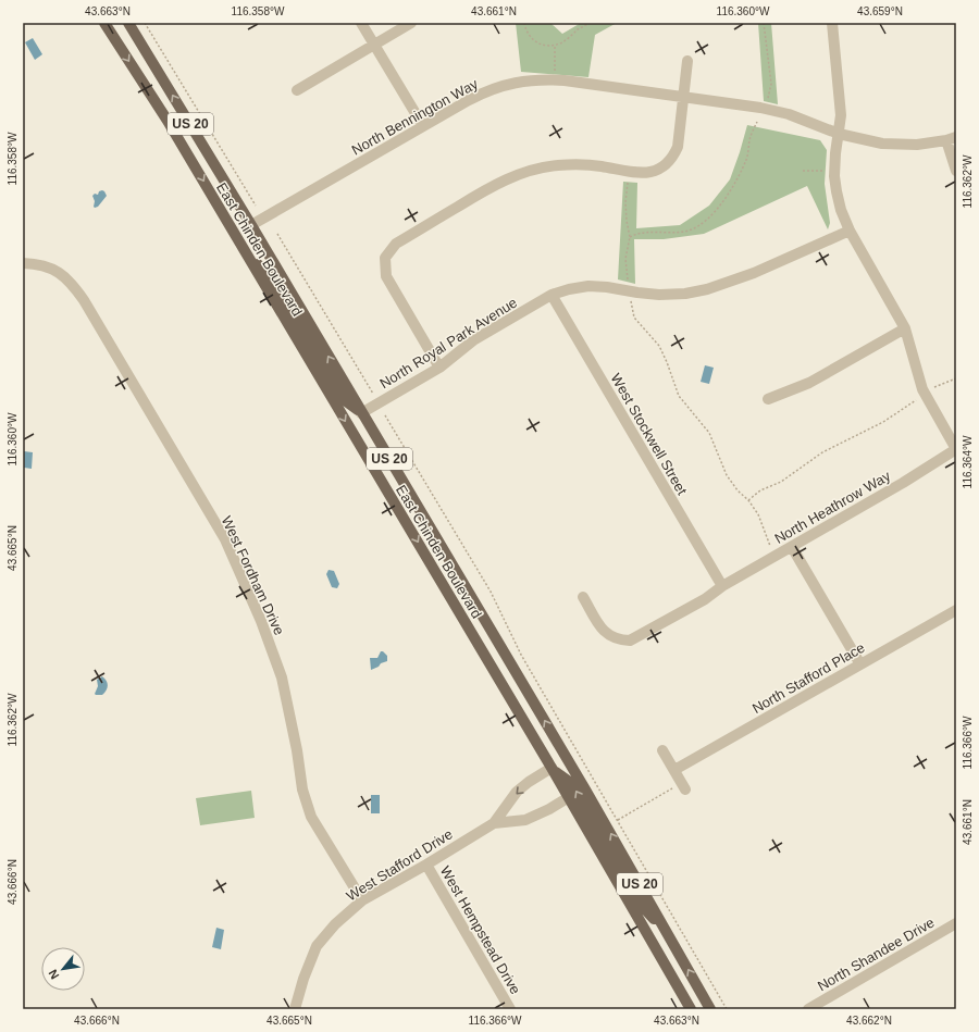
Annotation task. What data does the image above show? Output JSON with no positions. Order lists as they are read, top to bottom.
{
  "streets": {
    "main road": ["US 20", "East Chinden Boulevard"],
    "street": [
      "North Bennington Way",
      "North Royal Park Avenue",
      "West Stockwell Street",
      "North Heathrow Way",
      "West Fordham Drive",
      "North Stafford Place",
      "West Stafford Drive",
      "West Hempstead Drive",
      "North Shandee Drive"
    ]
  },
  "crossings": [
    ["North Bennington Way", "East Chinden Boulevard"],
    ["East Chinden Boulevard", "North Royal Park Avenue"],
    ["East Chinden Boulevard", "West Stafford Drive"],
    ["North Royal Park Avenue", "West Stockwell Street"],
    ["West Stockwell Street", "North Heathrow Way"],
    ["West Fordham Drive", "West Stafford Drive"],
    ["West Stafford Drive", "West Hempstead Drive"]
  ],
  "north": "bottom left",
  "coordinates": [
    "43.663°N",
    "116.358°W",
    "43.661°N",
    "116.360°W",
    "43.659°N",
    "116.362°W",
    "116.364°W",
    "43.665°N",
    "116.366°W",
    "43.666°N",
    "43.662°N"
  ]
}
